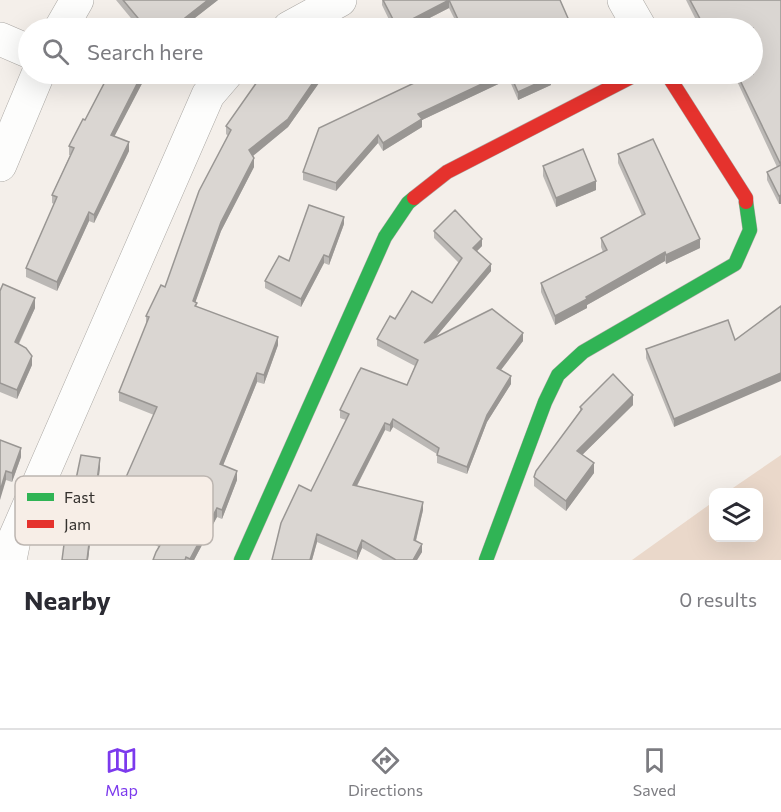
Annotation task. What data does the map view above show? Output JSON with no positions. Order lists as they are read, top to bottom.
{
  "legend": ["Fast", "Jam"],
  "page": {
    "search": "Search here",
    "heading": ["Nearby", "0 results"],
    "nav": ["Map", "Directions", "Saved"]
  }
}
